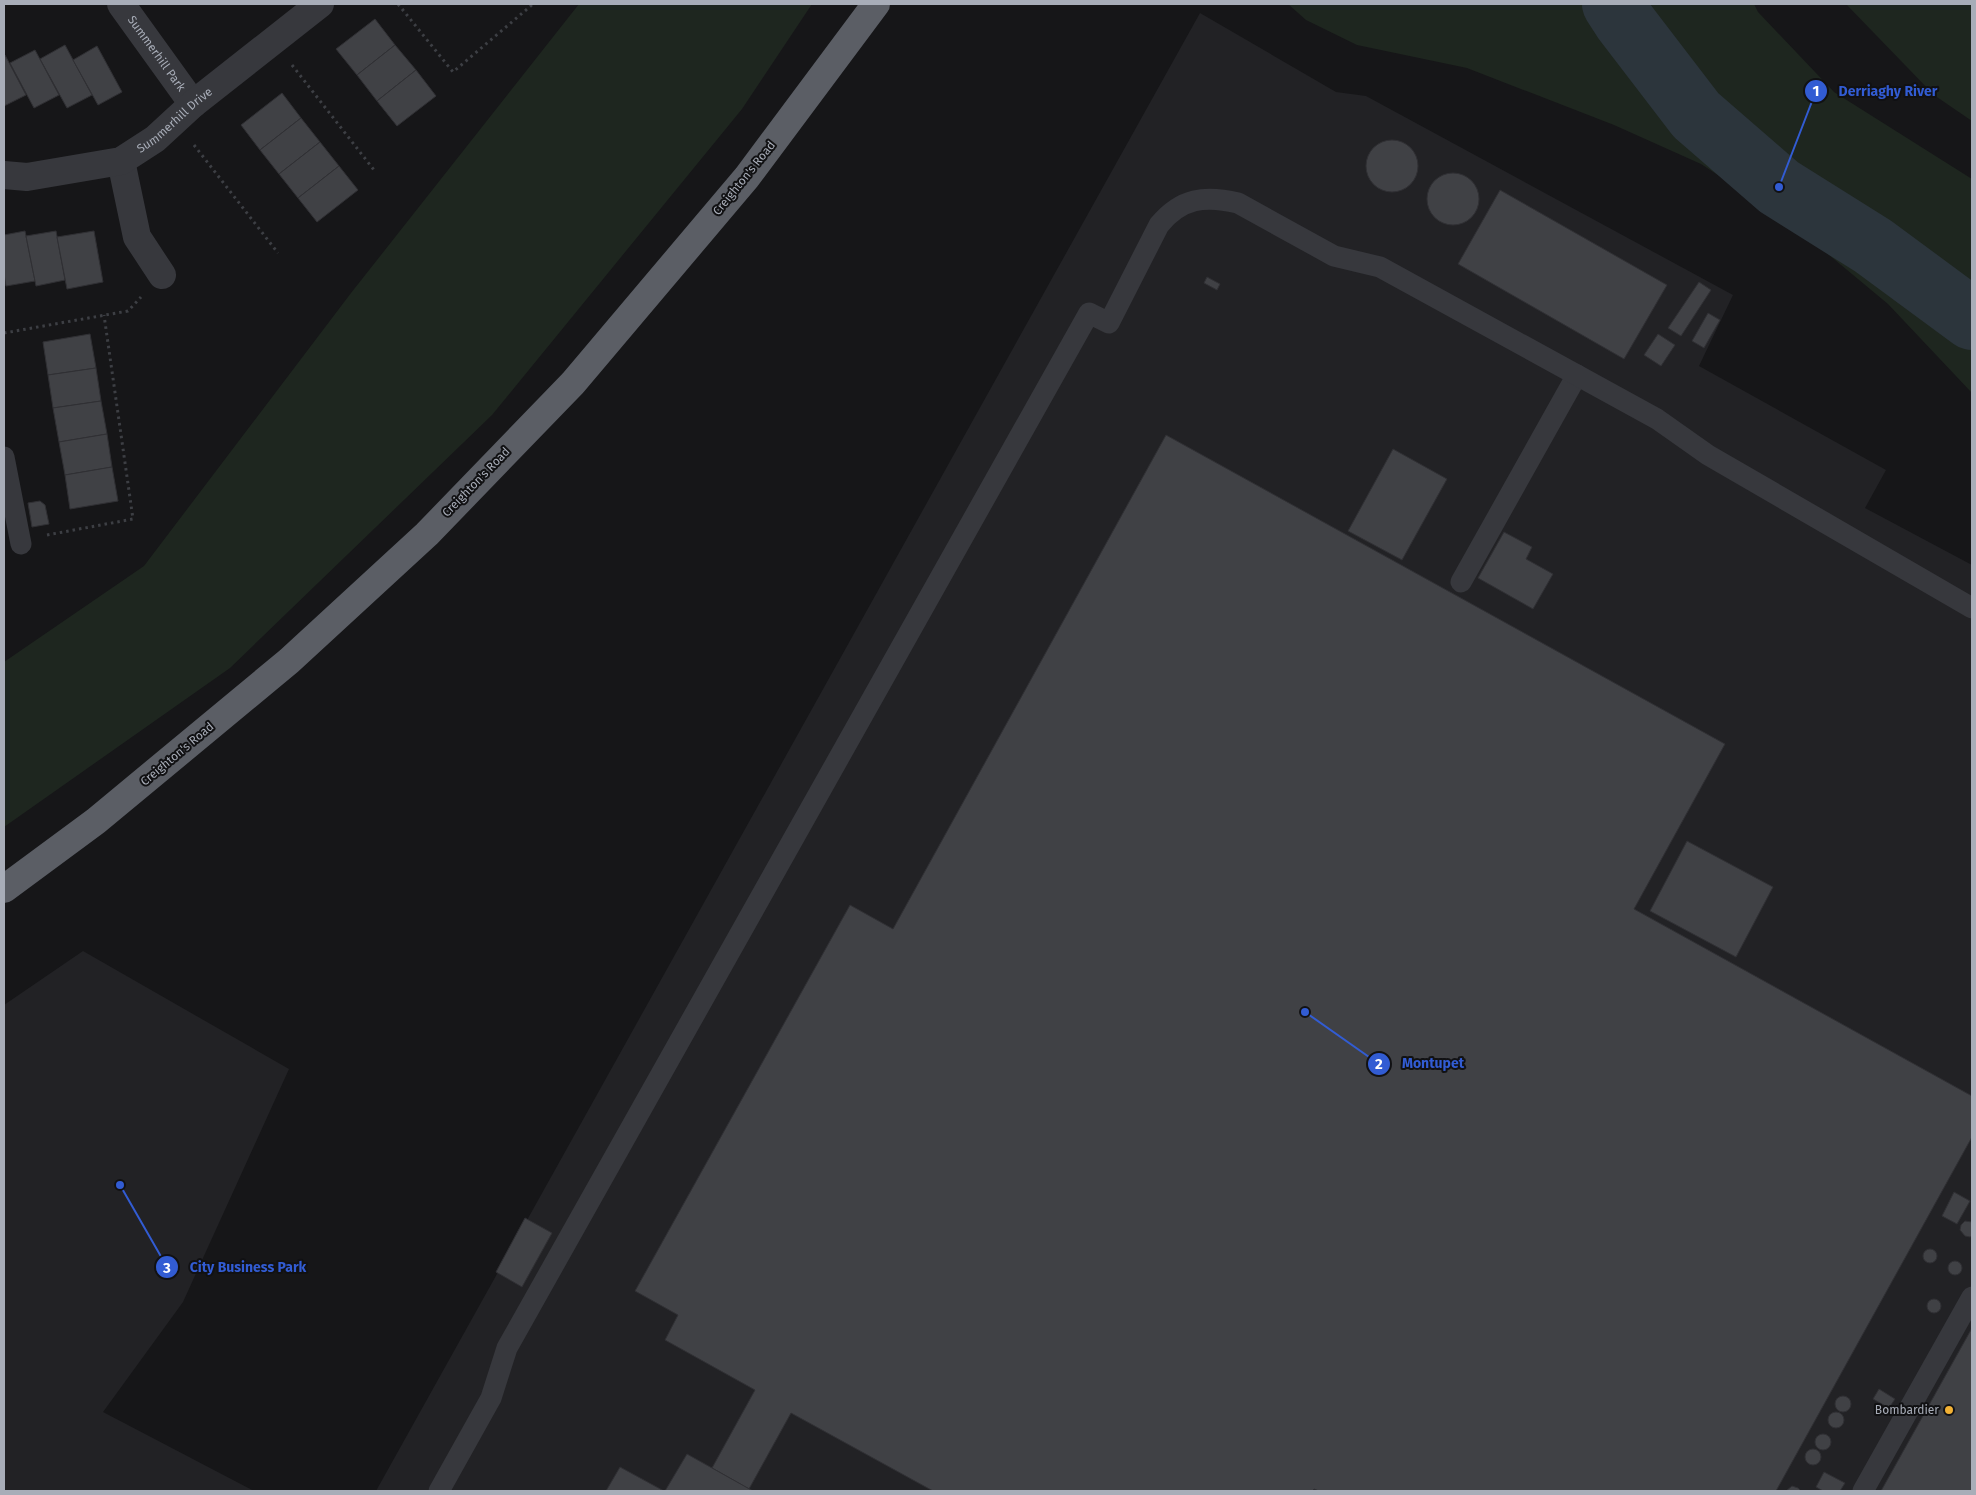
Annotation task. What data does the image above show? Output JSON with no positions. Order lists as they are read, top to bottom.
{
  "streets": {
    "highway": ["Creighton's Road"],
    "street": ["Summerhill Park", "Summerhill Drive"]
  },
  "crossings": [
    ["Summerhill Park", "Summerhill Drive"]
  ],
  "places": [
    "Derriaghy River",
    "Montupet",
    "City Business Park",
    "Bombardier"
  ]
}
